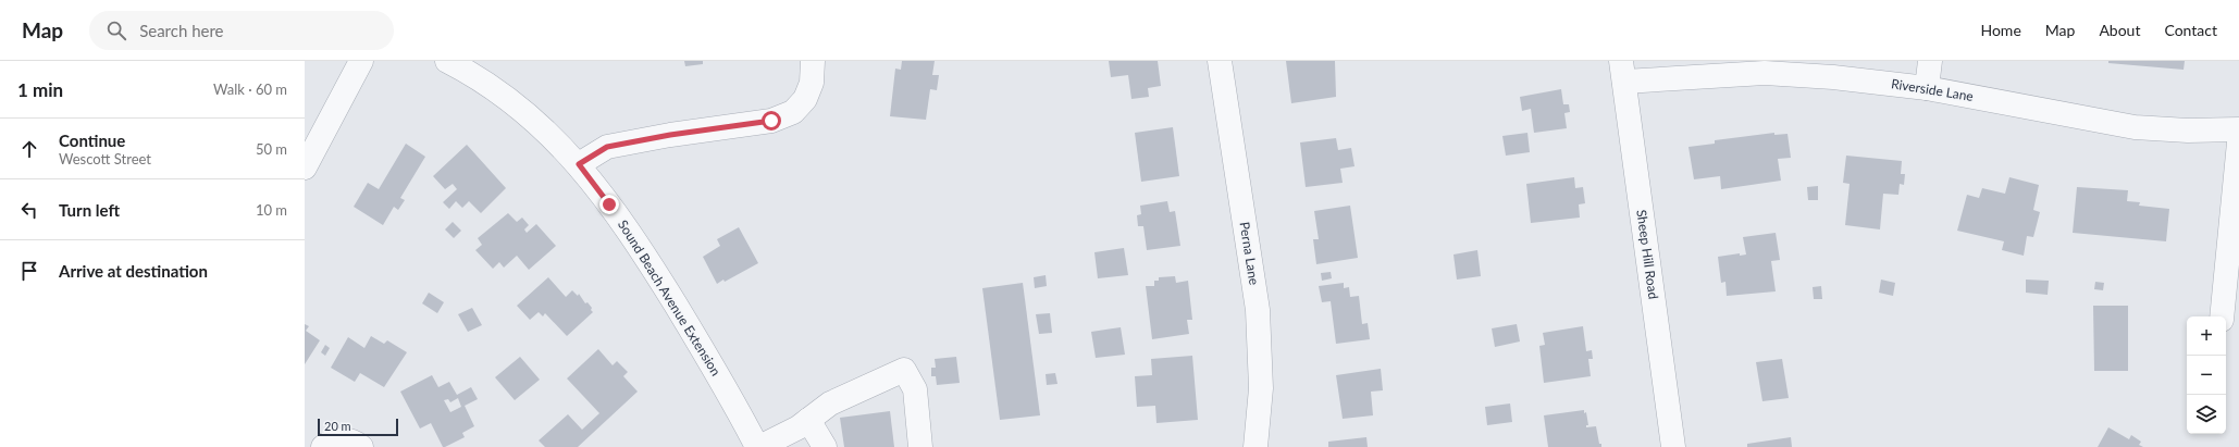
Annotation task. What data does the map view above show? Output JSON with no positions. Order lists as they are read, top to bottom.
{
  "streets": {
    "street": [
      "Riverside Lane",
      "Perna Lane",
      "Sheep Hill Road",
      "Sound Beach Avenue Extension"
    ]
  },
  "crossings": [
    ["Riverside Lane", "Sheep Hill Road"]
  ],
  "scale_bar": "20 m",
  "page": {
    "header": "Map",
    "search": "Search here",
    "nav": [
      "Home",
      "Map",
      "About",
      "Contact"
    ],
    "heading": ["1 min", "Walk · 60 m"],
    "list": [
      ["Continue", "Wescott Street", "50 m"],
      ["Turn left", "10 m"],
      "Arrive at destination"
    ],
    "map_buttons": ["+", "−"],
    "scale": "20 m"
  }
}
